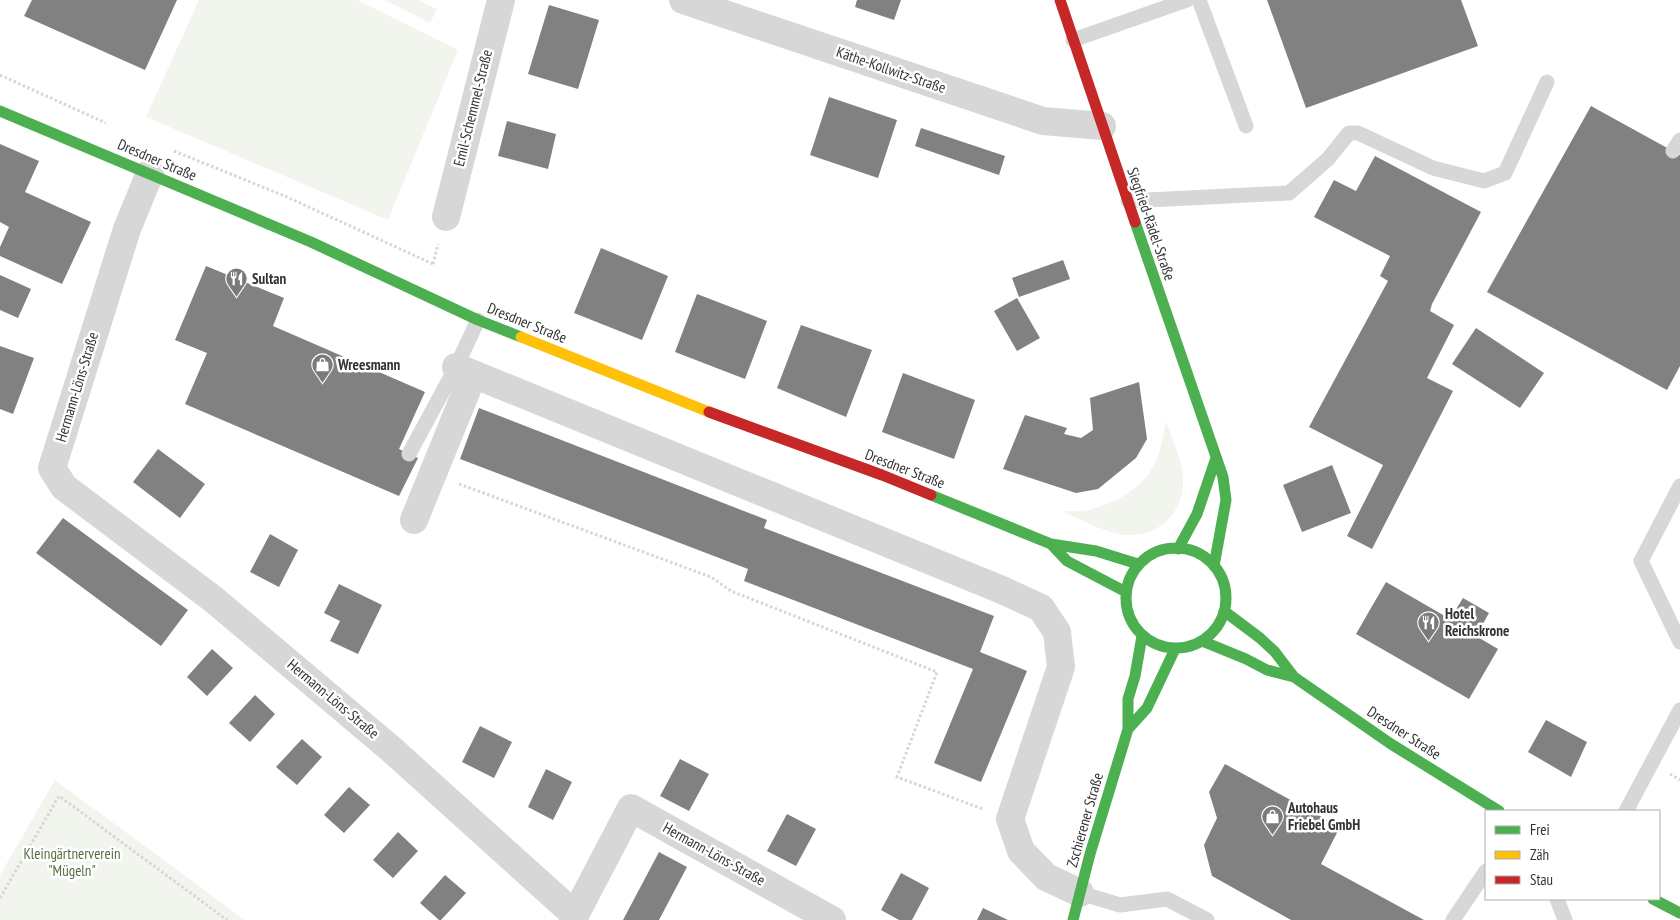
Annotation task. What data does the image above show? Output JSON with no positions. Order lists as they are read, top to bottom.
{
  "streets": {
    "street": [
      "Käthe-Kollwitz-Straße",
      "Emil-Schemmel-Straße",
      "Dresdner Straße",
      "Siegfried-Rädel-Straße",
      "Hermann-Löns-Straße",
      "Zschierener Straße"
    ]
  },
  "crossings": [
    ["Käthe-Kollwitz-Straße", "Siegfried-Rädel-Straße"],
    ["Dresdner Straße", "Siegfried-Rädel-Straße"],
    ["Dresdner Straße", "Hermann-Löns-Straße"],
    ["Dresdner Straße", "Zschierener Straße"],
    ["Siegfried-Rädel-Straße", "Zschierener Straße"]
  ],
  "parks": ["Kleingärtnerverein \"Mügeln\""],
  "places": {
    "restaurant": ["Sultan", "Hotel Reichskrone"],
    "shop": ["Wreesmann", "Autohaus Friebel GmbH"]
  },
  "legend": ["Frei", "Zäh", "Stau"]
}
